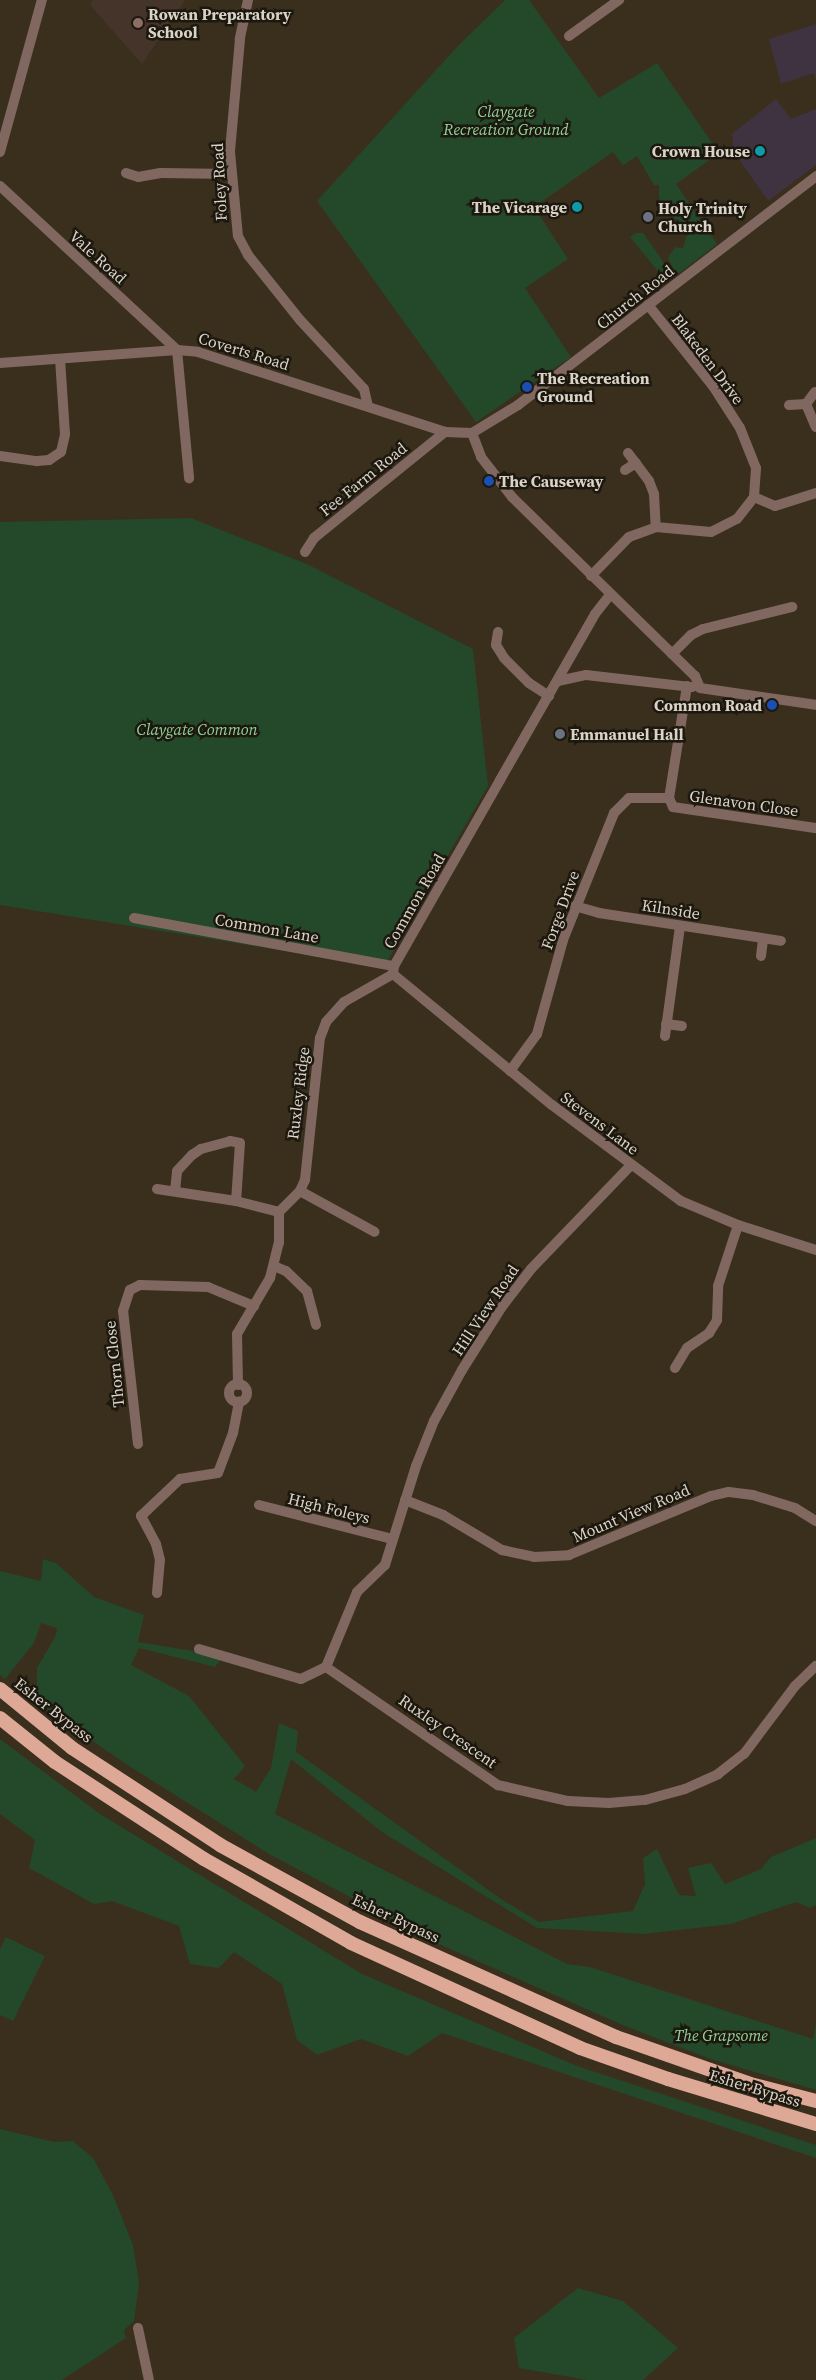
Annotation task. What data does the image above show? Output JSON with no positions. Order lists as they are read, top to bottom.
{
  "streets": {
    "highway": ["Esher Bypass"],
    "street": [
      "Foley Road",
      "Vale Road",
      "Church Road",
      "Coverts Road",
      "Blakeden Drive",
      "Fee Farm Road",
      "Glenavon Close",
      "Common Road",
      "Kilnside",
      "Forge Drive",
      "Common Lane",
      "Ruxley Ridge",
      "Stevens Lane",
      "Hill View Road",
      "Thorn Close",
      "High Foleys",
      "Mount View Road",
      "Ruxley Crescent"
    ]
  },
  "crossings": [
    ["Foley Road", "Coverts Road"],
    ["Vale Road", "Coverts Road"],
    ["Church Road", "Coverts Road"],
    ["Church Road", "Blakeden Drive"],
    ["Coverts Road", "Fee Farm Road"],
    ["Glenavon Close", "Forge Drive"],
    ["Common Road", "Common Lane"],
    ["Common Road", "Ruxley Ridge"],
    ["Common Road", "Stevens Lane"],
    ["Kilnside", "Forge Drive"],
    ["Forge Drive", "Stevens Lane"],
    ["Common Lane", "Ruxley Ridge"],
    ["Common Lane", "Stevens Lane"],
    ["Ruxley Ridge", "Stevens Lane"],
    ["Stevens Lane", "Hill View Road"],
    ["Hill View Road", "Mount View Road"]
  ],
  "parks": ["Claygate Recreation Ground", "Claygate Common", "The Grapsome"],
  "places": [
    "Rowan Preparatory School",
    "Crown House",
    "The Vicarage",
    "Holy Trinity Church",
    "The Recreation Ground",
    "The Causeway",
    "Common Road",
    "Emmanuel Hall"
  ]
}
